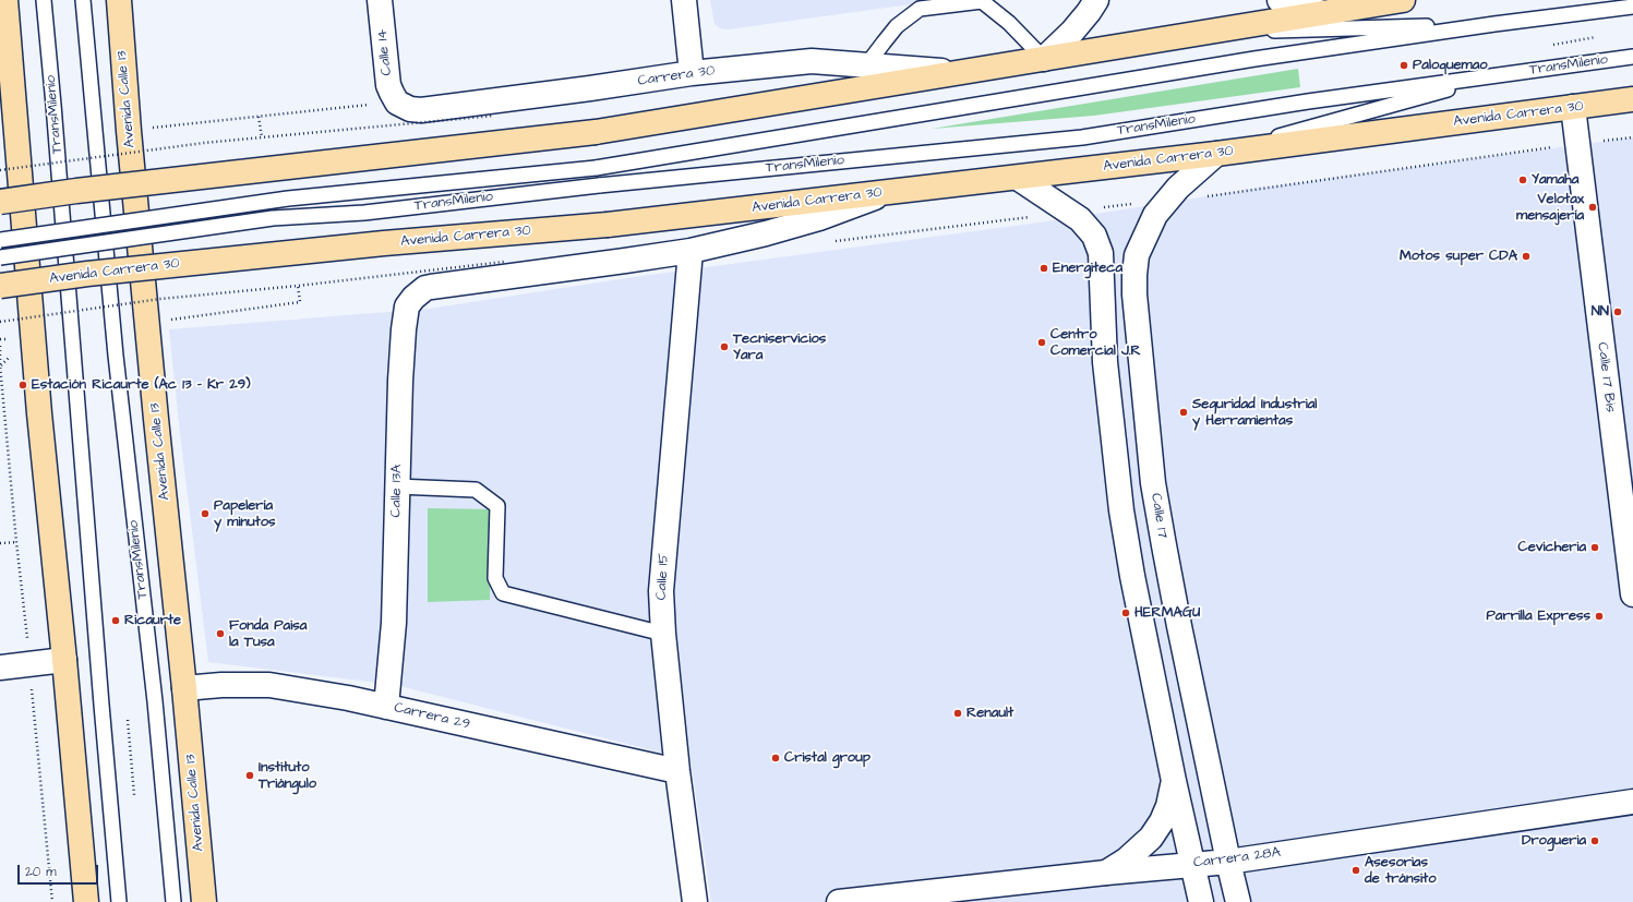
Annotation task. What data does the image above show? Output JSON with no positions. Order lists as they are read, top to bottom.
{
  "streets": {
    "main road": ["Avenida Calle 13", "Avenida Carrera 30"],
    "street": [
      "Calle 14",
      "Carrera 30",
      "Calle 17 Bis",
      "Calle 13A",
      "Calle 17",
      "Calle 15",
      "Carrera 29",
      "Carrera 28A"
    ],
    "lane": ["TransMilenio"]
  },
  "crossings": [
    ["Calle 14", "Carrera 30"],
    ["TransMilenio", "Avenida Carrera 30"],
    ["TransMilenio", "Calle 17"],
    ["Avenida Calle 13", "Carrera 29"],
    ["Avenida Carrera 30", "Calle 17 Bis"],
    ["Avenida Carrera 30", "Calle 17"],
    ["Calle 13A", "Calle 15"],
    ["Calle 13A", "Carrera 29"],
    ["Calle 17", "Carrera 28A"],
    ["Calle 15", "Carrera 29"]
  ],
  "places": [
    "Paloquemao",
    "Yamaha",
    "Velotax mensajería",
    "Motos super CDA",
    "Energiteca",
    "NN",
    "Centro Comercial J.R",
    "Tecniservicios Yara",
    "Estación Ricaurte (Ac 13 - Kr 29)",
    "Seguridad Industrial y Herramientas",
    "Papelería y minutos",
    "Cevicheria",
    "HERMAGU",
    "Parrilla Express",
    "Ricaurte",
    "Fonda Paisa la Tusa",
    "Renault",
    "Cristal group",
    "Instituto Triángulo",
    "Drogueria",
    "Asesorias de tránsito"
  ],
  "scale_bar": "20 m"
}
